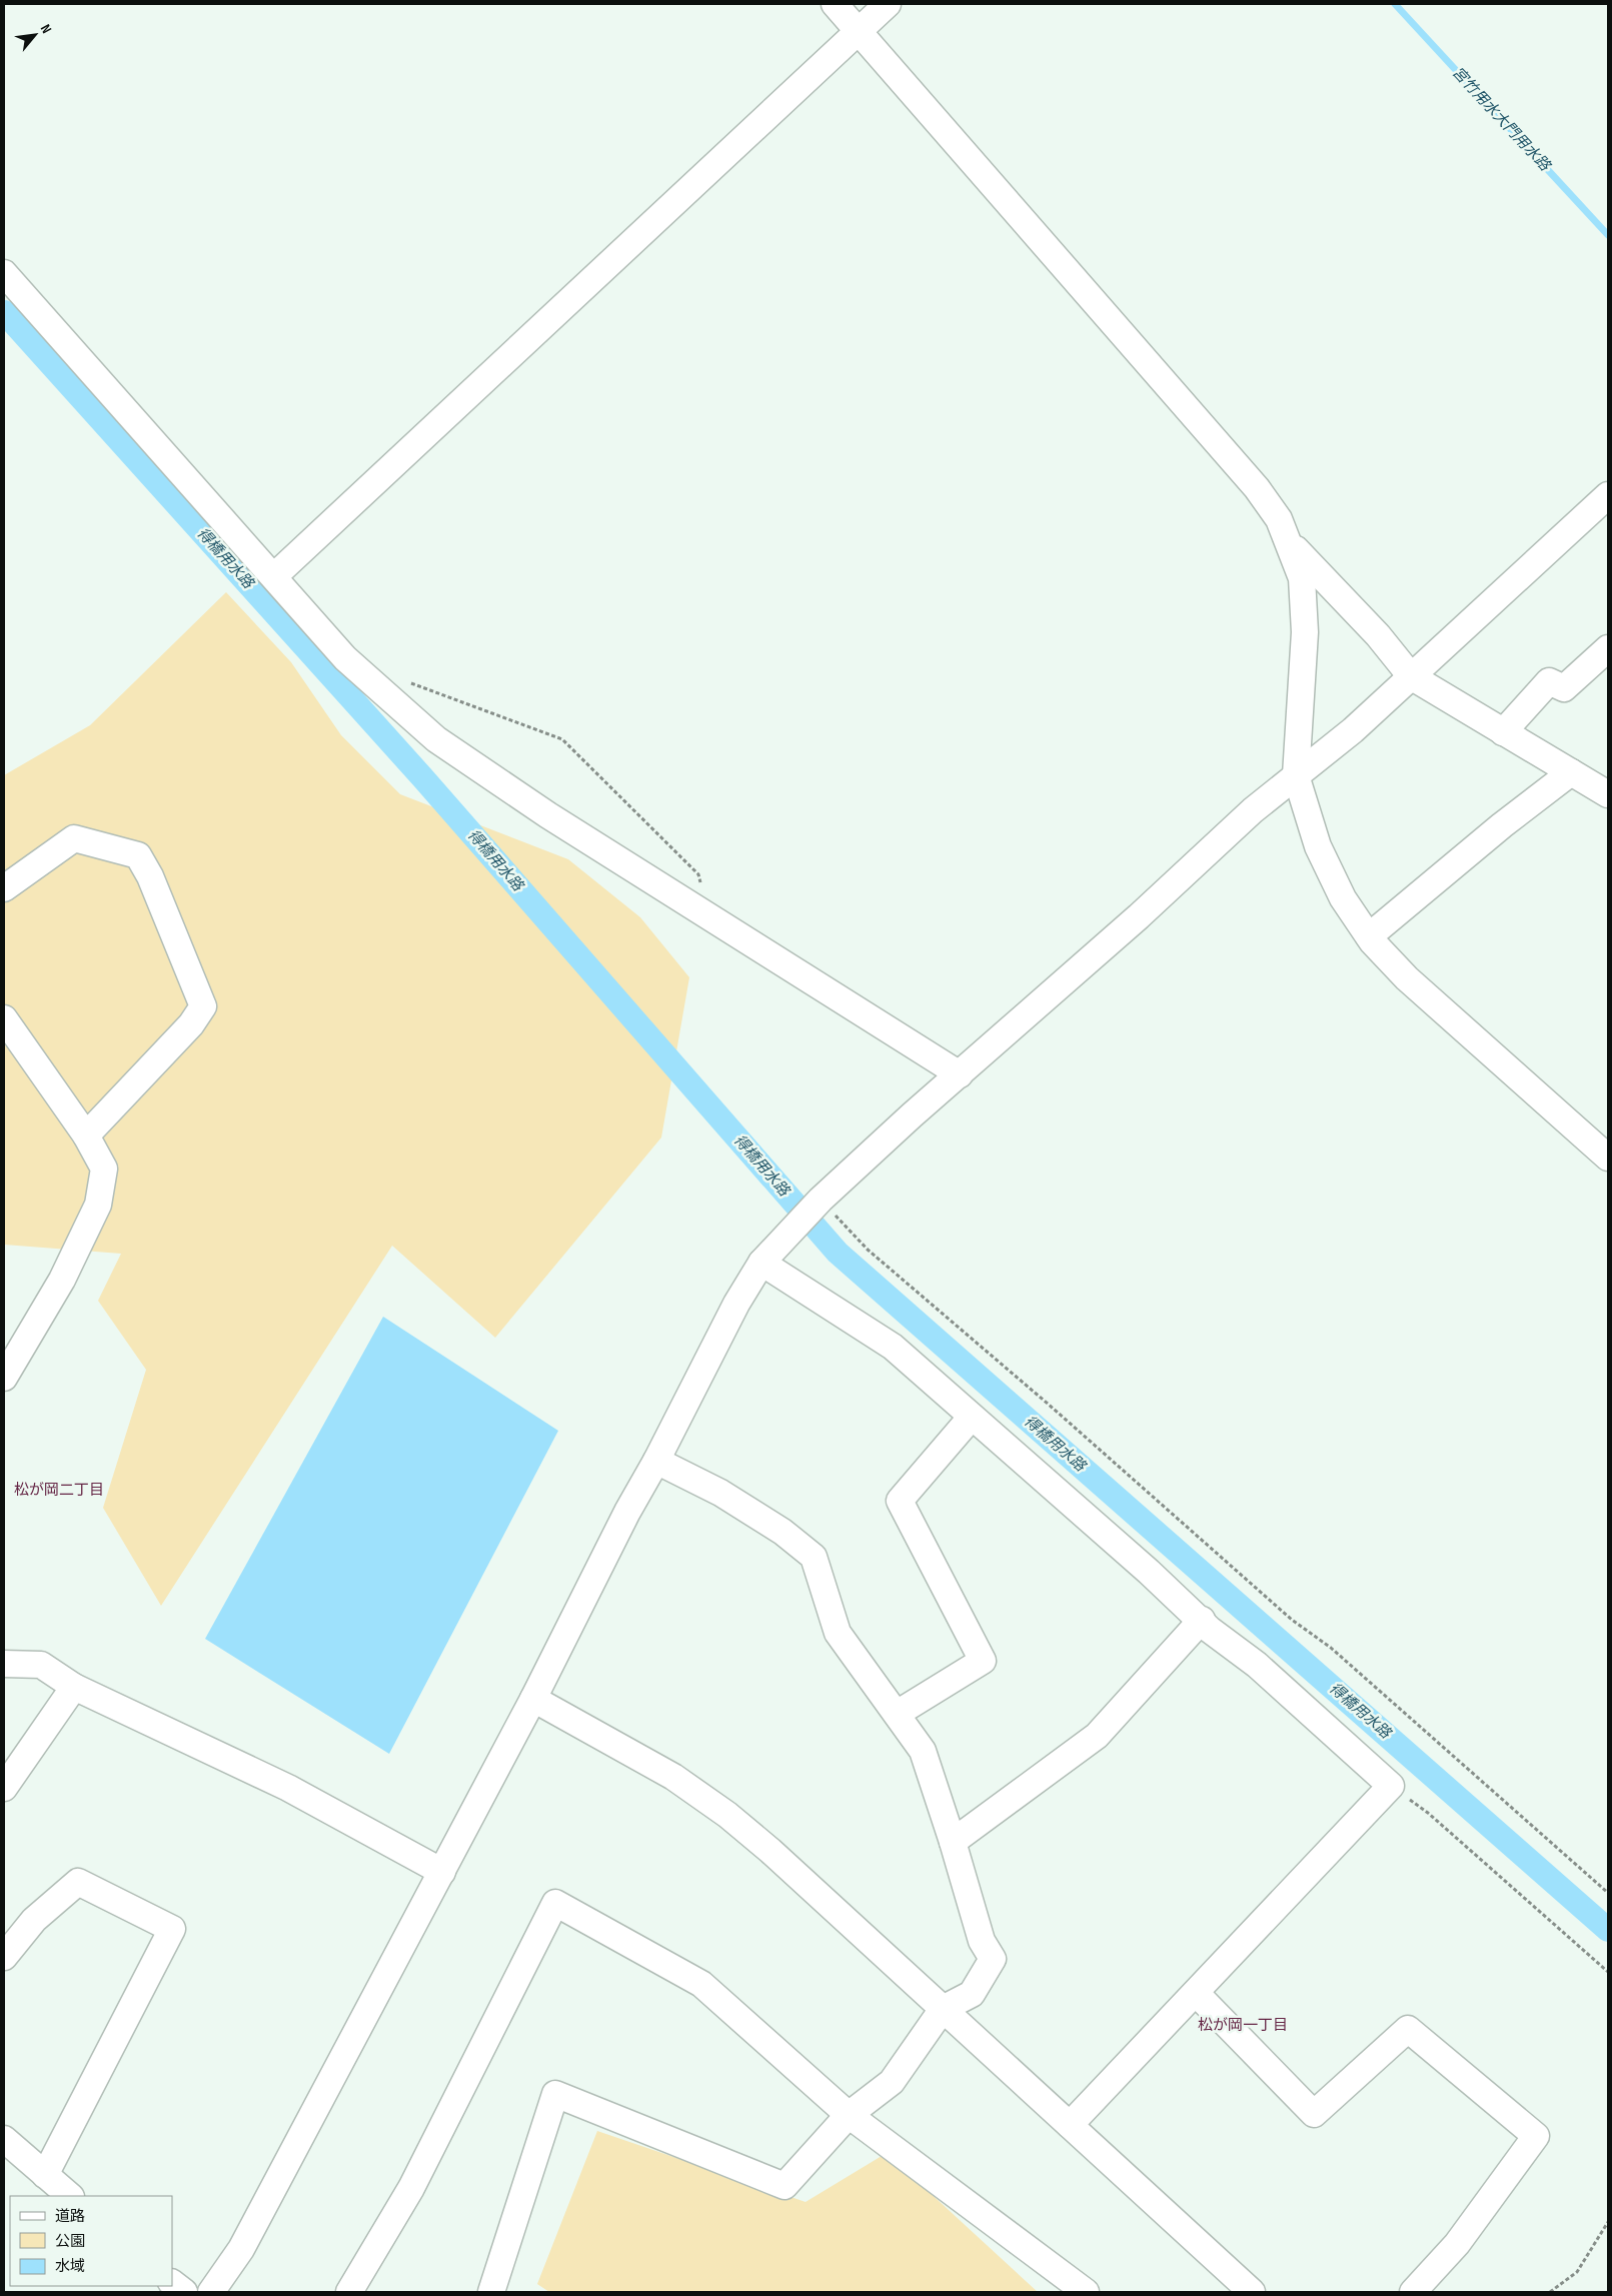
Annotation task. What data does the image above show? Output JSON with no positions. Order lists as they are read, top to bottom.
{
  "districts": ["松が岡二丁目", "松が岡一丁目"],
  "water": ["宮竹用水大門用水路", "得橋用水路"],
  "legend": ["道路", "公園", "水域"],
  "north": "top right"
}
